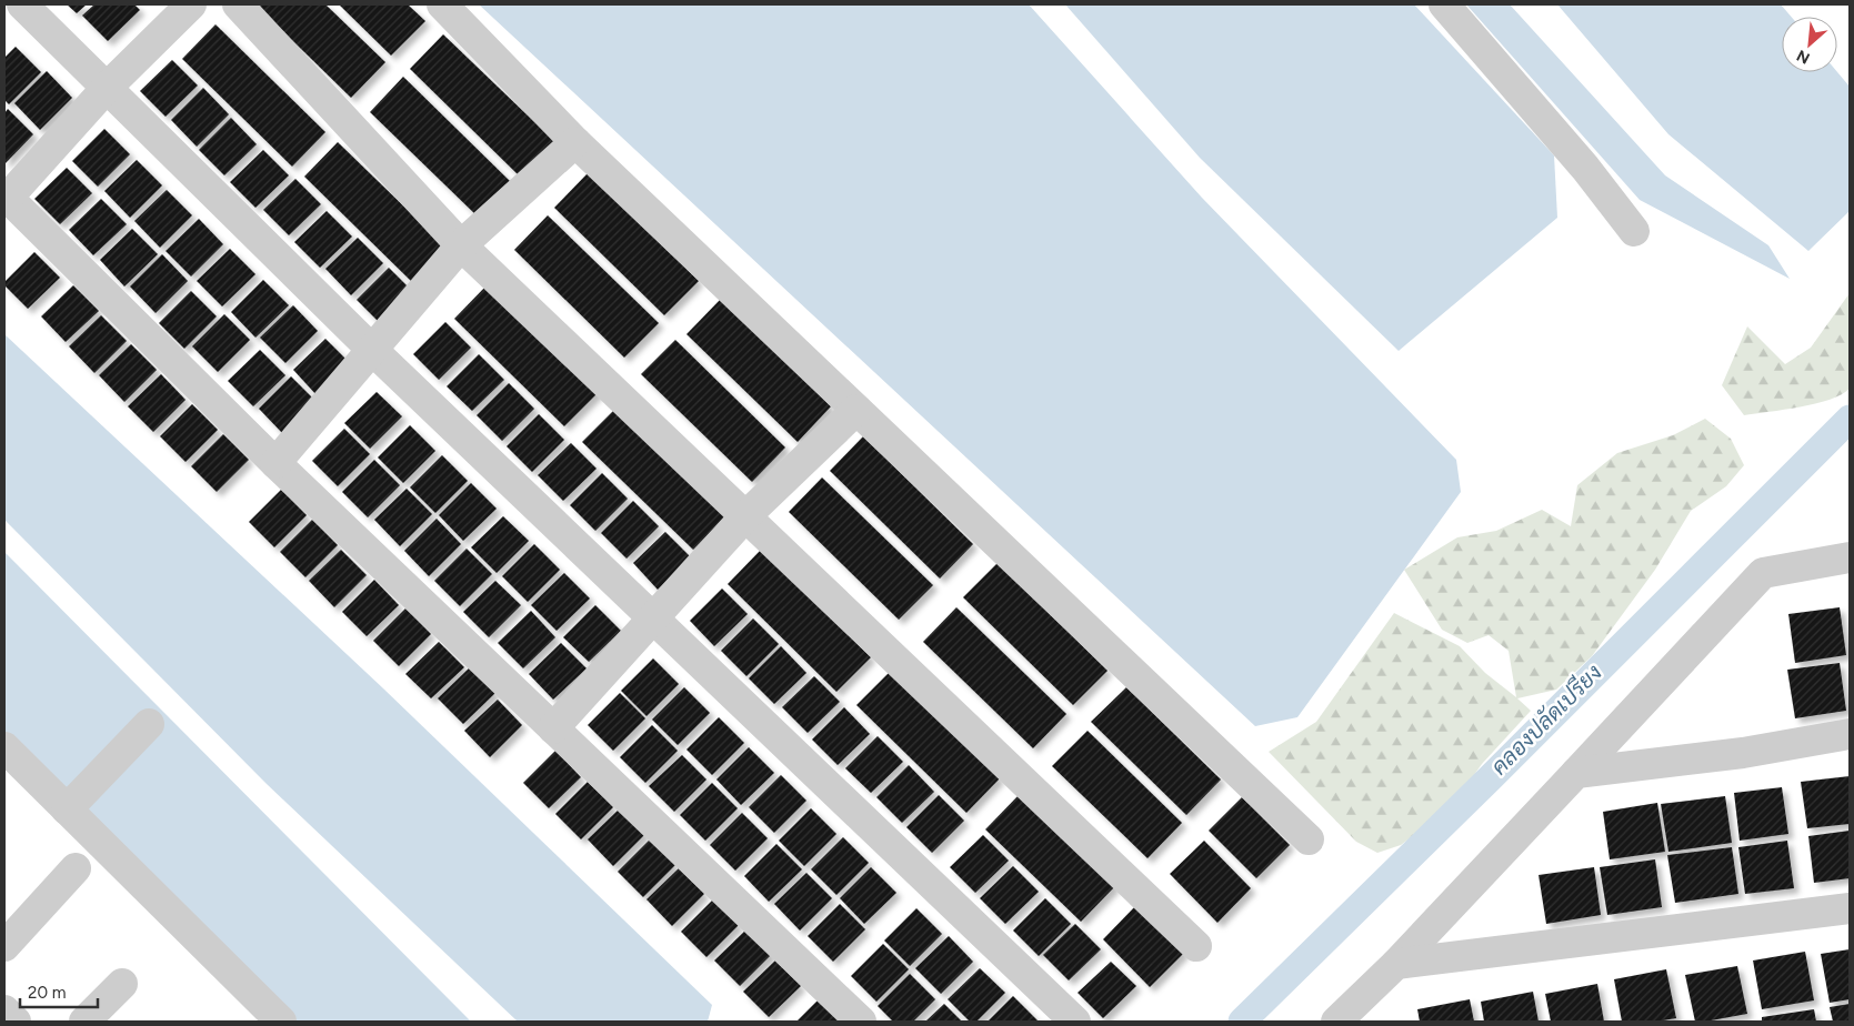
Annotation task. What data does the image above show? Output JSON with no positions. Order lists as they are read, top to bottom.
{
  "water": ["คลองปลัดเปรียง"],
  "scale_bar": "20 m",
  "north": "bottom left"
}
